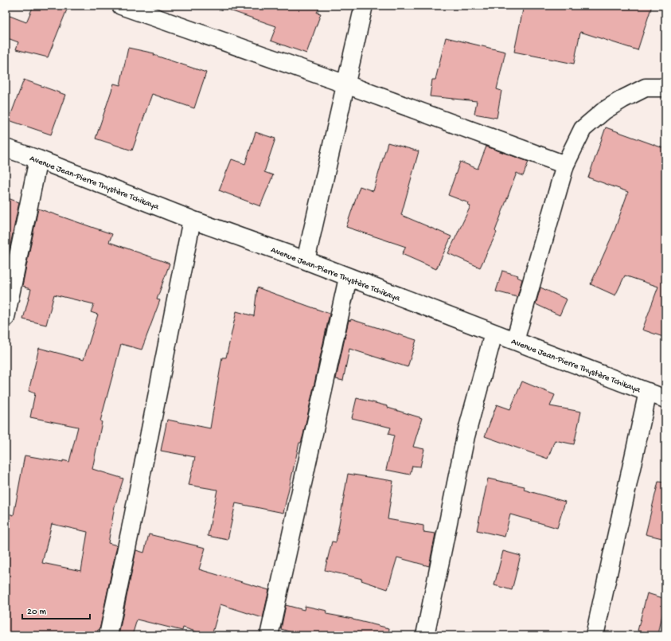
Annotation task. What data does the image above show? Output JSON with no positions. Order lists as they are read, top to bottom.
{
  "streets": {
    "street": ["Avenue Jean-Pierre Thystère Tchikaya"]
  },
  "scale_bar": "20 m"
}
